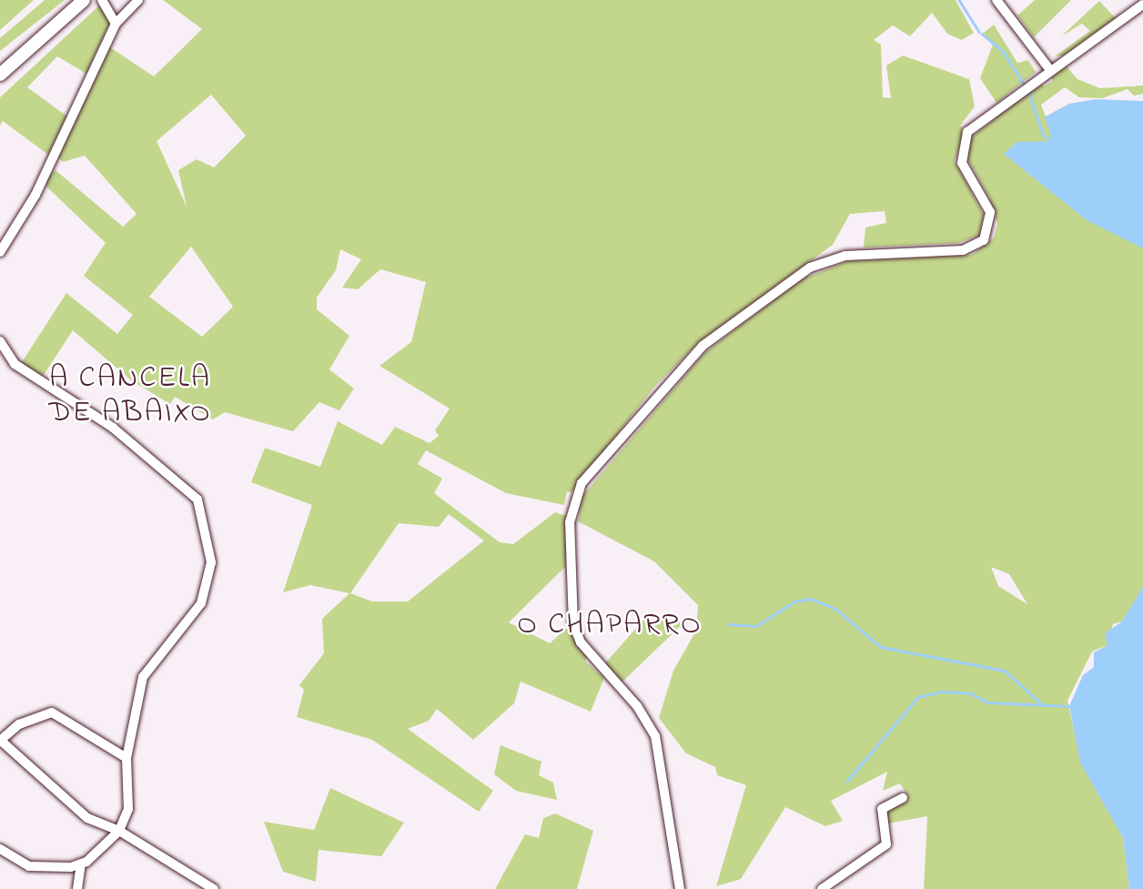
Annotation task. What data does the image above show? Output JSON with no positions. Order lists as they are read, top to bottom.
{
  "districts": ["A CANCELA DE ABAIXO", "O CHAPARRO"]
}
